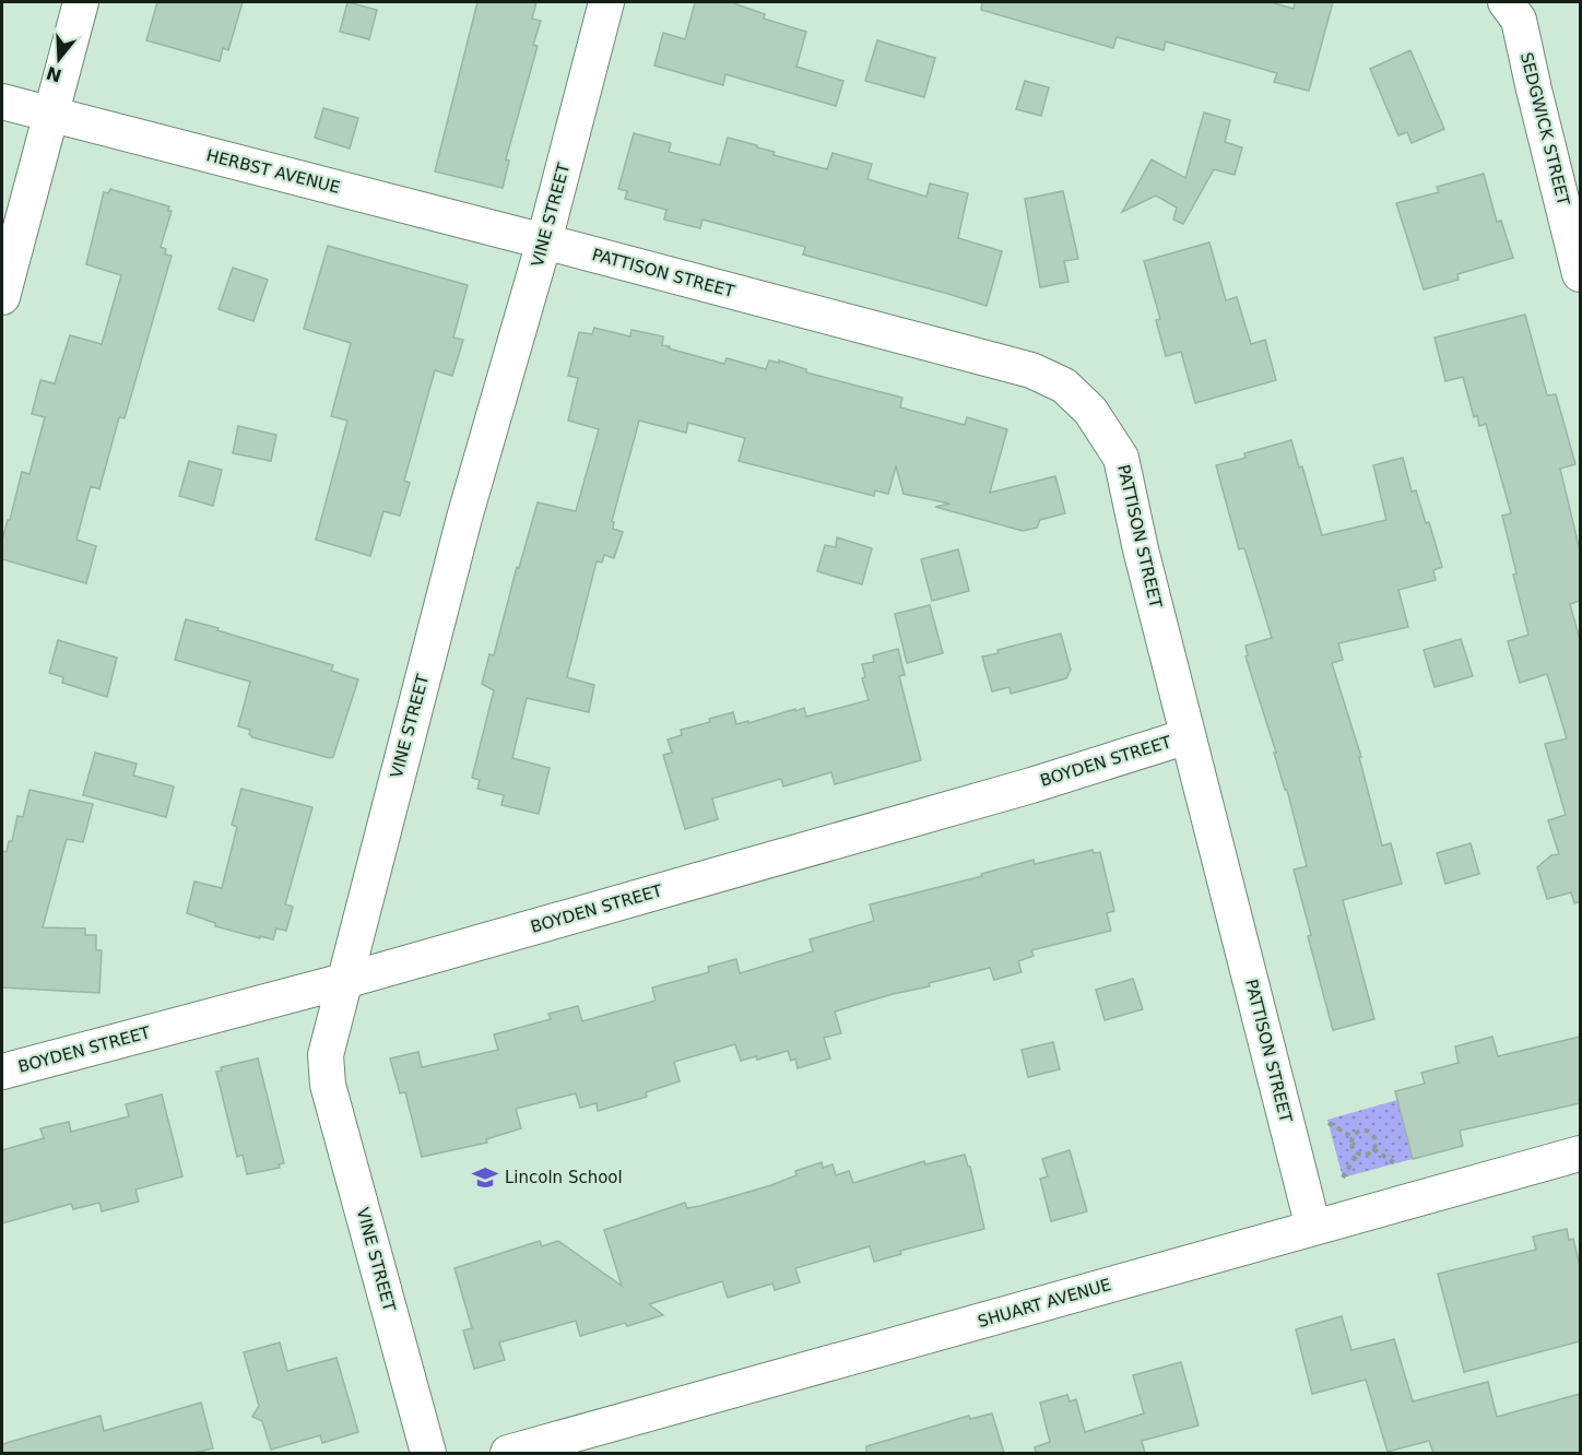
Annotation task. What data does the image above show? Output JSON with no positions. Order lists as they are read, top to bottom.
{
  "streets": {
    "street": [
      "SEDGWICK STREET",
      "HERBST AVENUE",
      "VINE STREET",
      "PATTISON STREET",
      "BOYDEN STREET",
      "SHUART AVENUE"
    ]
  },
  "crossings": [
    ["HERBST AVENUE", "VINE STREET"],
    ["HERBST AVENUE", "PATTISON STREET"],
    ["VINE STREET", "PATTISON STREET"],
    ["VINE STREET", "BOYDEN STREET"],
    ["PATTISON STREET", "BOYDEN STREET"],
    ["PATTISON STREET", "SHUART AVENUE"]
  ],
  "places": {
    "school or university": ["Lincoln School"]
  },
  "north": "bottom"
}
